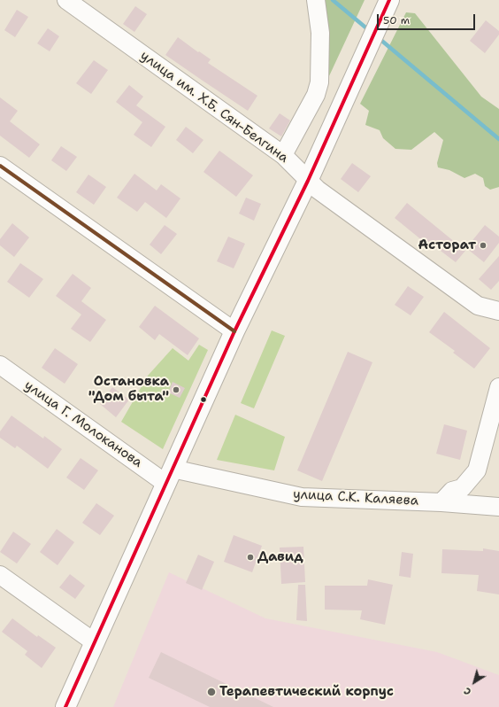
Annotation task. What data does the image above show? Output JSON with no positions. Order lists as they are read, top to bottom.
{
  "streets": {
    "street": ["улица им. Х.Б. Сян-Белгина", "улица Г. Молоканова", "улица С.К. Каляева"]
  },
  "crossings": [
    ["улица Г. Молоканова", "улица С.К. Каляева"]
  ],
  "places": [
    "Асторат",
    "Остановка \"Дом быта\"",
    "Давид",
    "Терапевтический корпус"
  ],
  "scale_bar": "50 m",
  "north": "bottom left"
}
